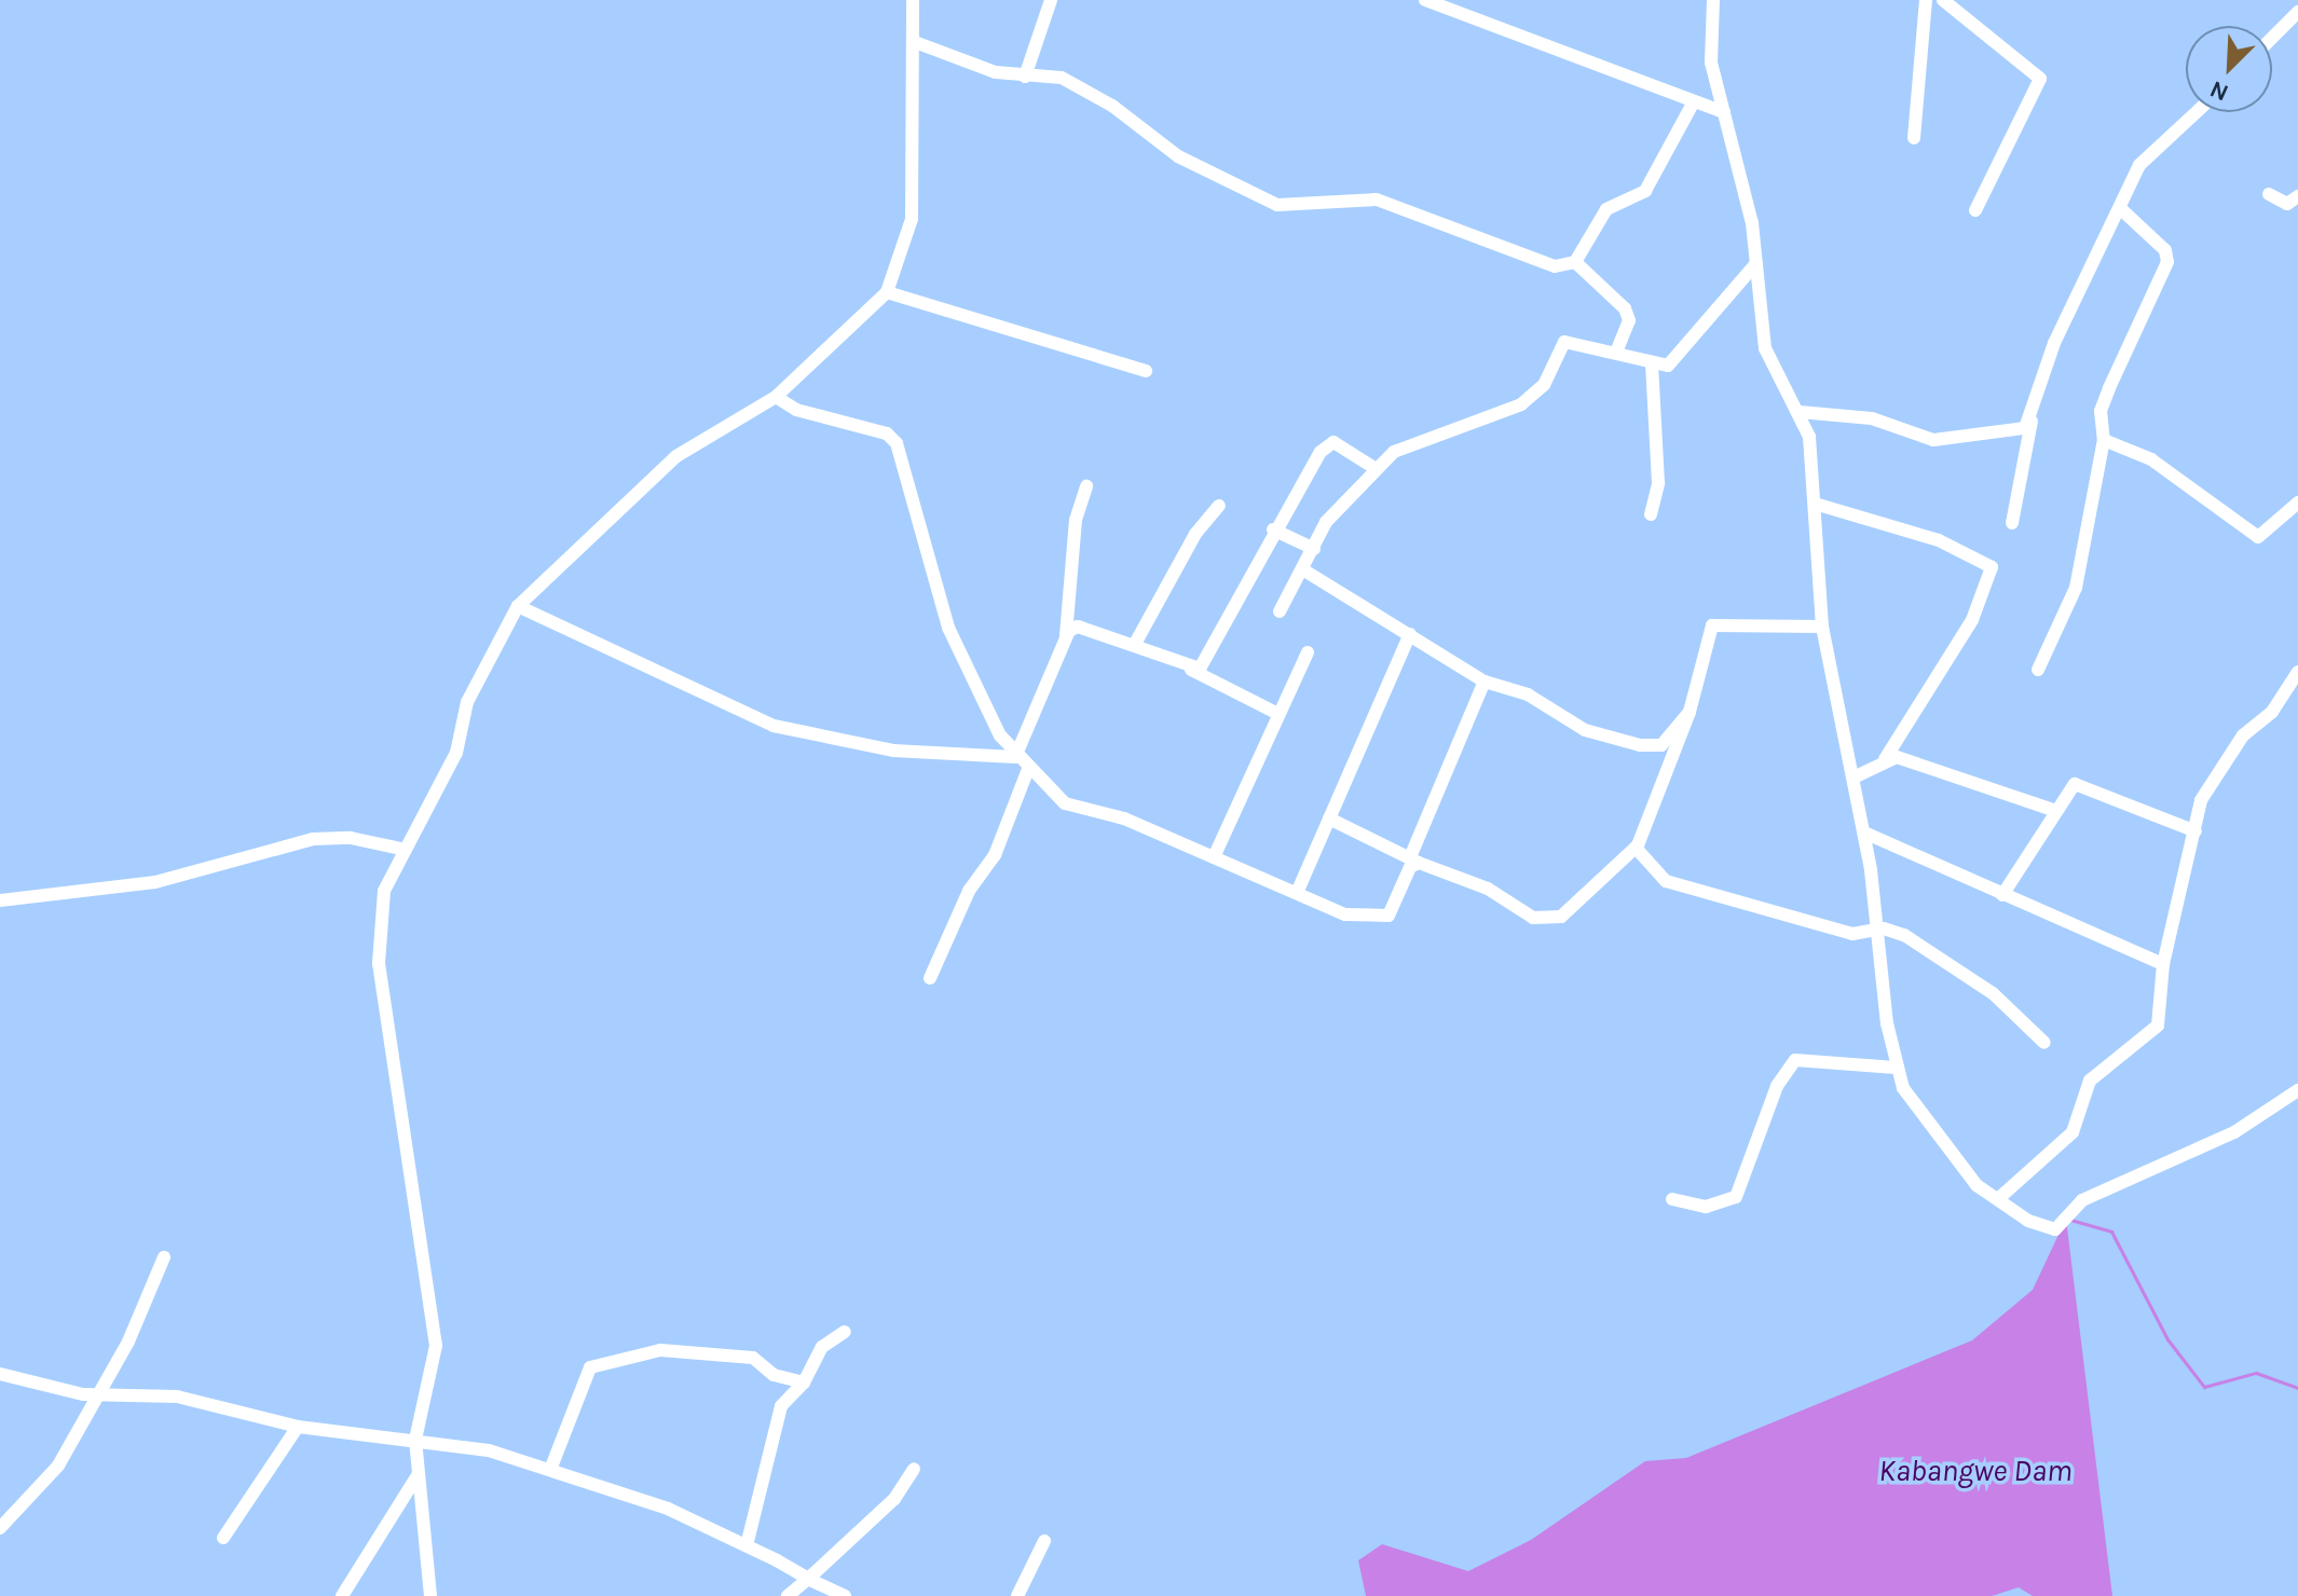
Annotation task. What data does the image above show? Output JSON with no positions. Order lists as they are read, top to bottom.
{
  "water": ["Kabangwe Dam"],
  "north": "bottom left"
}
